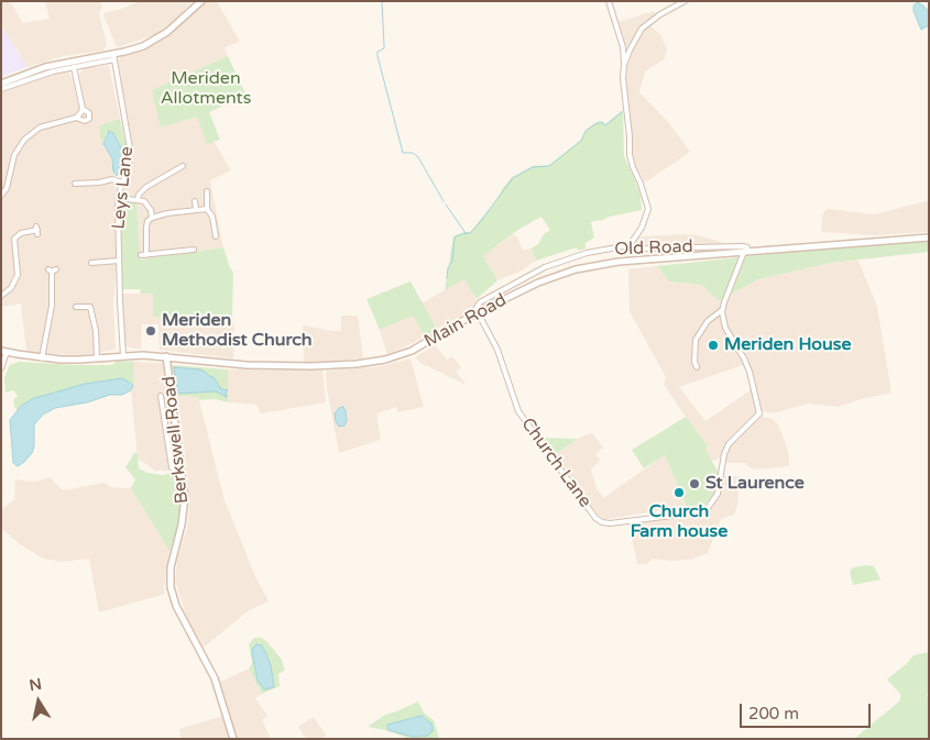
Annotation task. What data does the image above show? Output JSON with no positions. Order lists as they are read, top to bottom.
{
  "streets": {
    "main road": ["Main Road", "Berkswell Road"],
    "street": ["Leys Lane", "Old Road", "Church Lane"]
  },
  "crossings": [
    ["Leys Lane", "Main Road"],
    ["Old Road", "Main Road"],
    ["Old Road", "Church Lane"],
    ["Main Road", "Berkswell Road"],
    ["Main Road", "Church Lane"]
  ],
  "parks": ["Meriden Allotments"],
  "places": [
    "Meriden Methodist Church",
    "Meriden House",
    "St Laurence",
    "Church Farm house"
  ],
  "scale_bar": "200 m",
  "north": "top"
}
